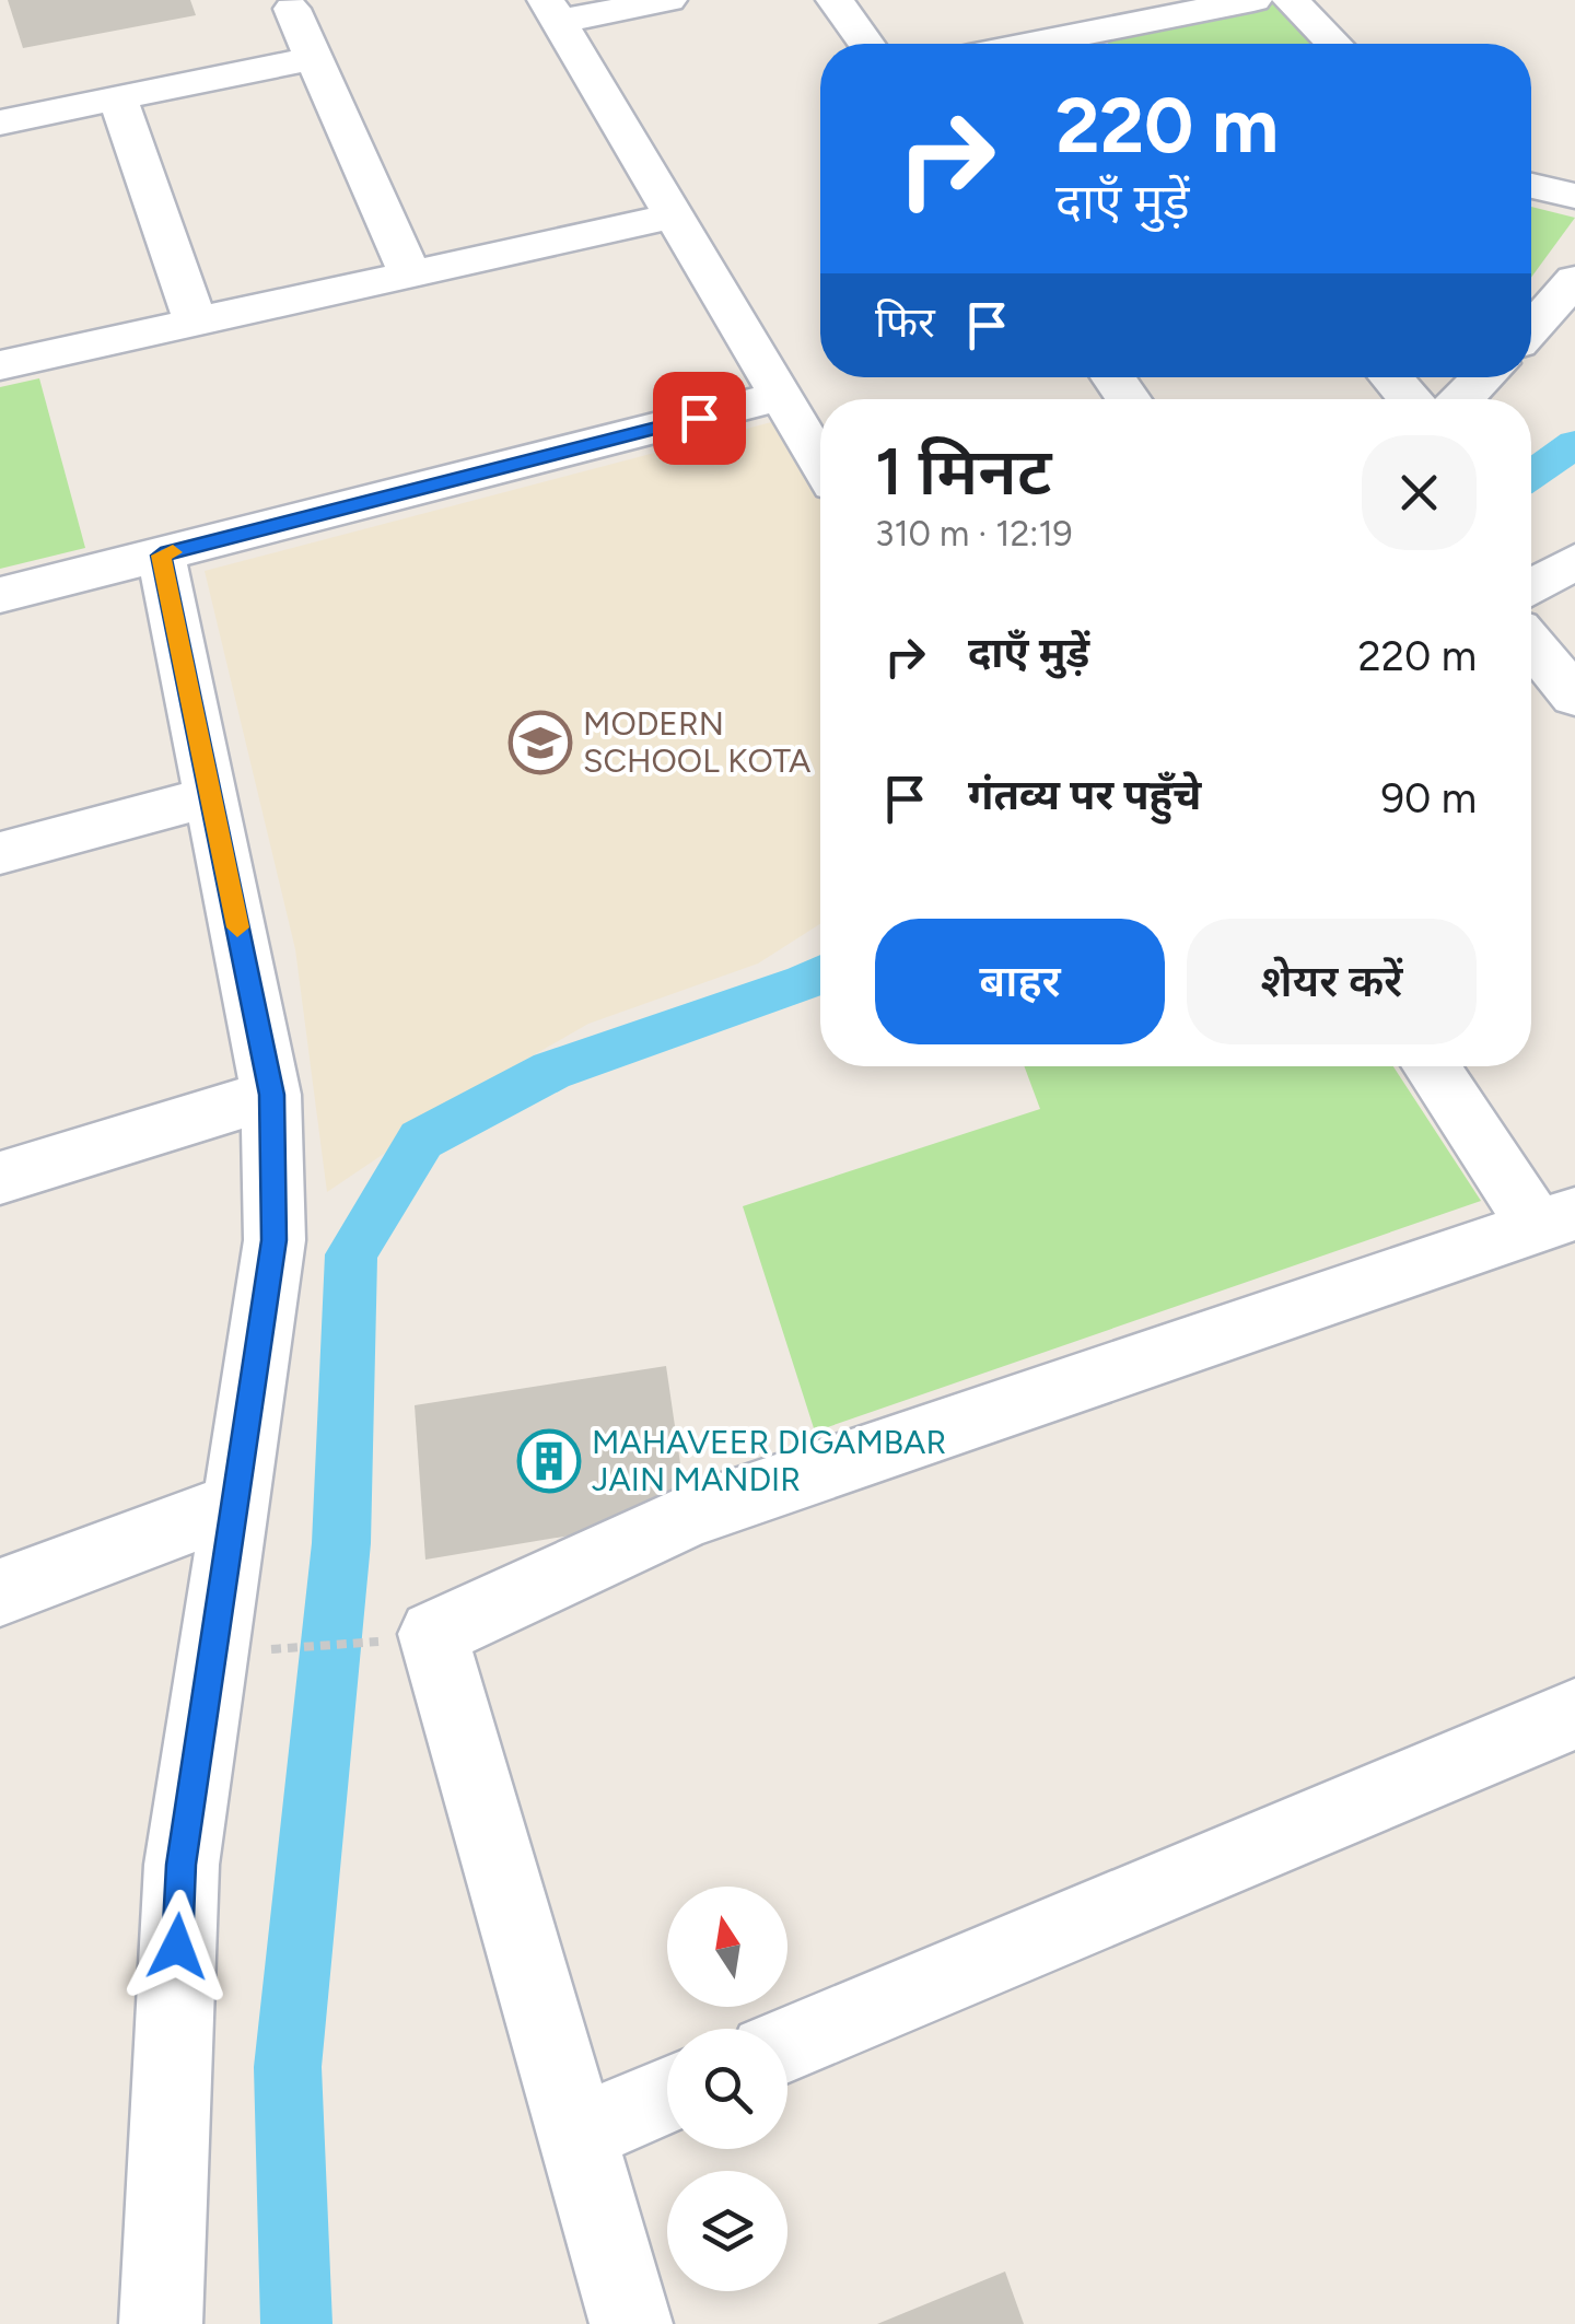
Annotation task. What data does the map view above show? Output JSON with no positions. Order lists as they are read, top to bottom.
{
  "places": {
    "school or university": ["MODERN SCHOOL KOTA"],
    "building": ["MAHAVEER DIGAMBAR JAIN MANDIR"]
  },
  "north": "top",
  "page": {
    "turn": ["220 m", "दाएँ मुड़ें"],
    "then": "फिर",
    "heading": ["1 मिनट", "310 m · 12:19"],
    "list": [
      {
        "name": "दाएँ मुड़ें",
        "value": "220 m"
      },
      {
        "name": "गंतव्य पर पहुँचे",
        "value": "90 m"
      }
    ],
    "buttons": ["बाहर", "शेयर करें"]
  }
}
